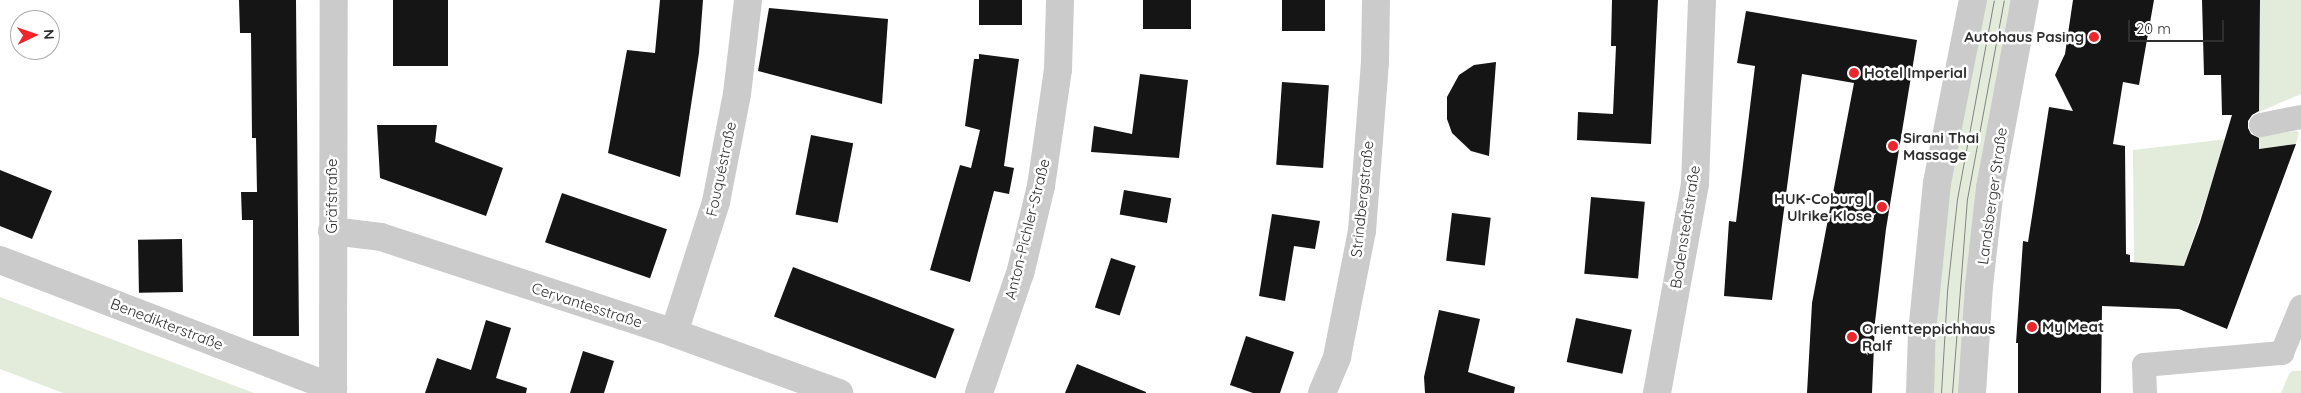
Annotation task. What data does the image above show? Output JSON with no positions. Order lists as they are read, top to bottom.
{
  "streets": {
    "street": [
      "Fouquéstraße",
      "Gräfstraße",
      "Landsberger Straße",
      "Strindbergstraße",
      "Bodenstedtstraße",
      "Anton-Pichler-Straße",
      "Cervantesstraße",
      "Benedikterstraße"
    ]
  },
  "crossings": [
    ["Fouquéstraße", "Cervantesstraße"],
    ["Gräfstraße", "Cervantesstraße"],
    ["Gräfstraße", "Benedikterstraße"]
  ],
  "places": [
    "Autohaus Pasing",
    "Hotel Imperial",
    "Sirani Thai Massage",
    "HUK-Coburg | Ulrike Klose",
    "My Meat",
    "Orientteppichhaus Ralf"
  ],
  "scale_bar": "20 m",
  "north": "right"
}
